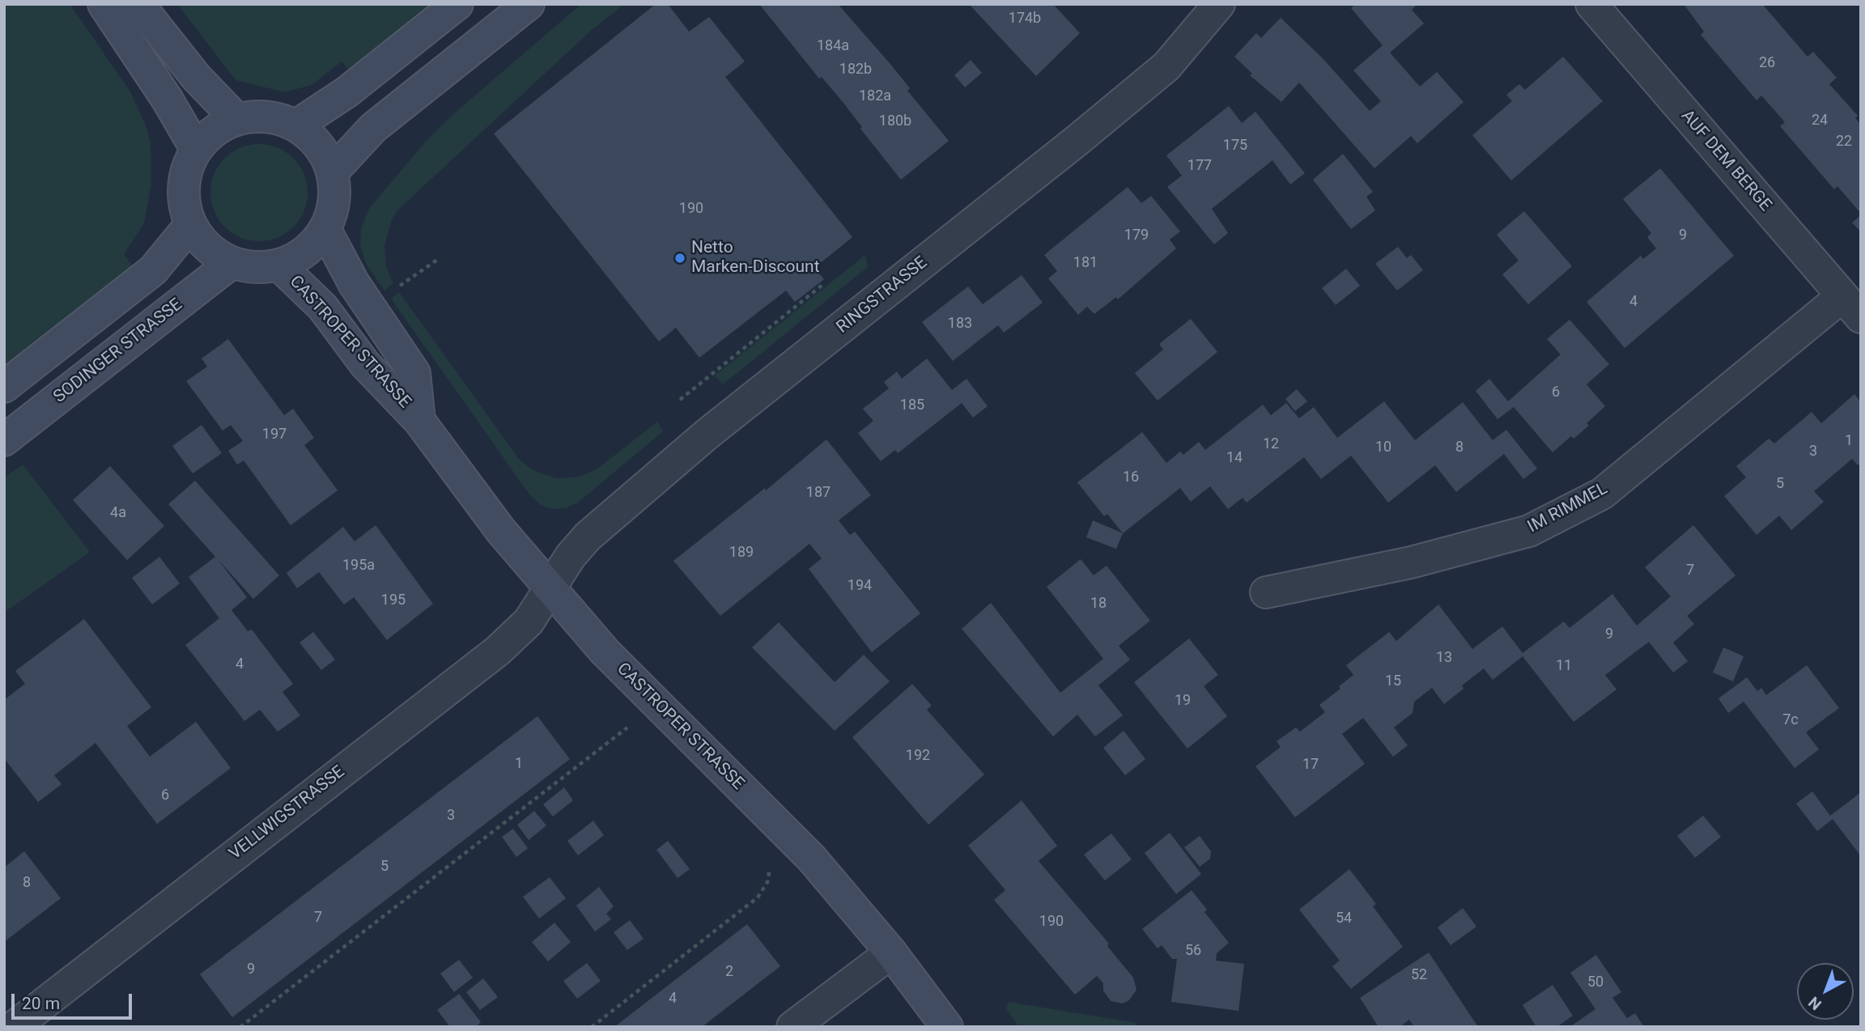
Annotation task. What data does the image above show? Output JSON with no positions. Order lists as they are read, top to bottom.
{
  "streets": {
    "main road": ["CASTROPER STRASSE", "SODINGER STRASSE"],
    "street": [
      "AUF DEM BERGE",
      "RINGSTRASSE",
      "IM RIMMEL",
      "VELLWIGSTRASSE"
    ]
  },
  "crossings": [
    ["AUF DEM BERGE", "IM RIMMEL"],
    ["RINGSTRASSE", "CASTROPER STRASSE"],
    ["RINGSTRASSE", "VELLWIGSTRASSE"],
    ["CASTROPER STRASSE", "SODINGER STRASSE"],
    ["CASTROPER STRASSE", "VELLWIGSTRASSE"]
  ],
  "places": ["Netto Marken-Discount"],
  "house_numbers": [
    "174b",
    "184a",
    "26",
    "182b",
    "182a",
    "24",
    "180b",
    "22",
    "175",
    "177",
    "190",
    "179",
    "9",
    "181",
    "4",
    "183",
    "6",
    "185",
    "197",
    "1",
    "12",
    "10",
    "8",
    "3",
    "14",
    "16",
    "5",
    "187",
    "4a",
    "189",
    "195a",
    "7",
    "194",
    "195",
    "18",
    "9",
    "13",
    "4",
    "11",
    "15",
    "19",
    "7c",
    "192",
    "1",
    "17",
    "6",
    "3",
    "5",
    "8",
    "7",
    "54",
    "190",
    "56",
    "9",
    "2",
    "52",
    "50",
    "4"
  ],
  "scale_bar": "20 m",
  "north": "bottom left"
}
